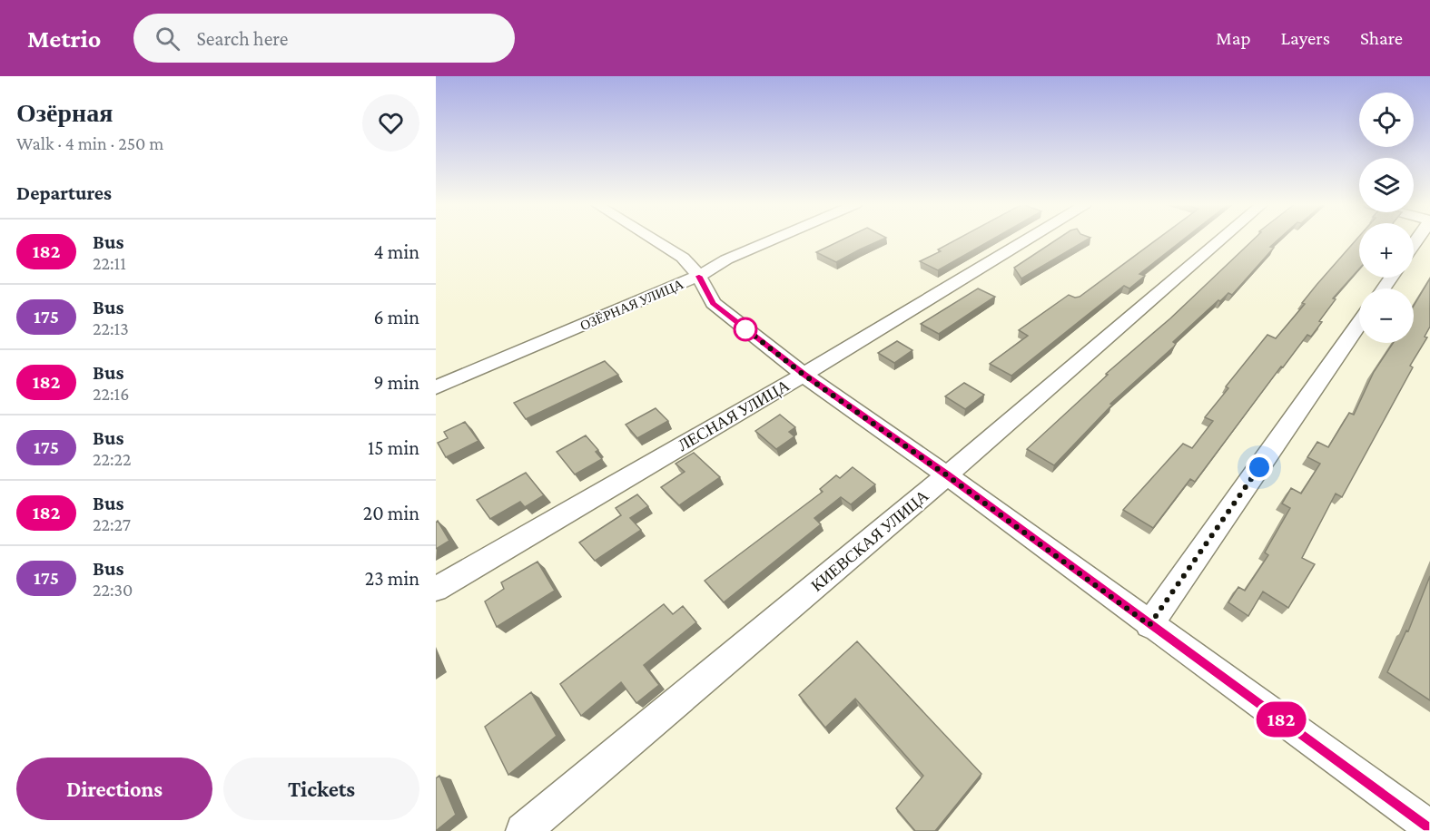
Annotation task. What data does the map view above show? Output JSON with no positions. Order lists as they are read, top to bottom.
{
  "streets": {
    "street": ["ОЗЁРНАЯ УЛИЦА", "ЛЕСНАЯ УЛИЦА", "КИЕВСКАЯ УЛИЦА"]
  },
  "lines": ["bus line 182"],
  "page": {
    "header": "Metrio",
    "search": "Search here",
    "nav": ["Map", "Layers", "Share"],
    "heading": [
      ["Озёрная", "Walk · 4 min · 250 m"],
      "Departures"
    ],
    "on_map": "182",
    "map_buttons": ["+", "−"],
    "list": [
      {
        "mark": "182",
        "name": "Bus",
        "note": "22:11",
        "value": "4 min"
      },
      {
        "mark": "175",
        "name": "Bus",
        "note": "22:13",
        "value": "6 min"
      },
      {
        "mark": "182",
        "name": "Bus",
        "note": "22:16",
        "value": "9 min"
      },
      {
        "mark": "175",
        "name": "Bus",
        "note": "22:22",
        "value": "15 min"
      },
      {
        "mark": "182",
        "name": "Bus",
        "note": "22:27",
        "value": "20 min"
      },
      {
        "mark": "175",
        "name": "Bus",
        "note": "22:30",
        "value": "23 min"
      }
    ],
    "buttons": ["Directions", "Tickets"]
  }
}
